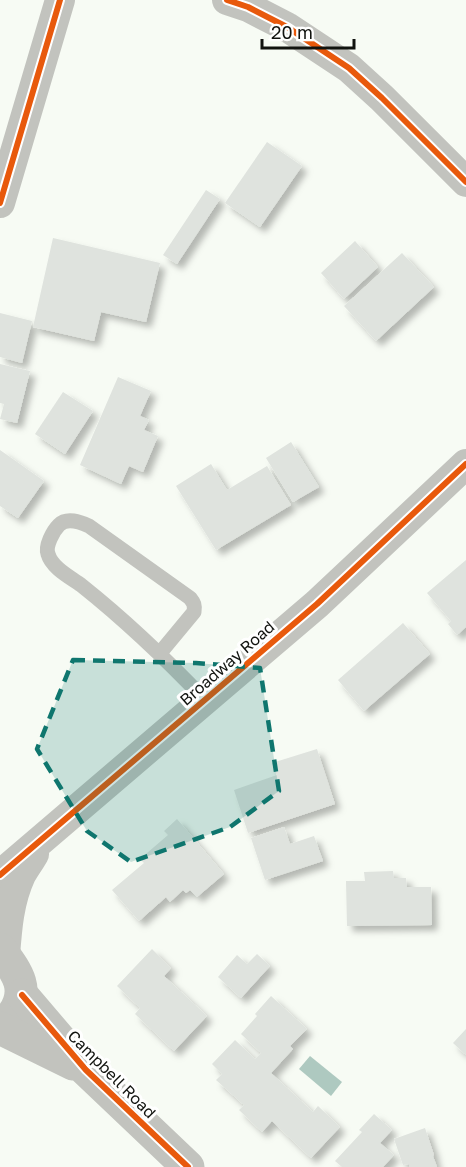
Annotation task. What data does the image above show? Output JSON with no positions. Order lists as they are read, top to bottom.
{
  "streets": {
    "street": ["Broadway Road", "Campbell Road"]
  },
  "scale_bar": "20 m"
}
